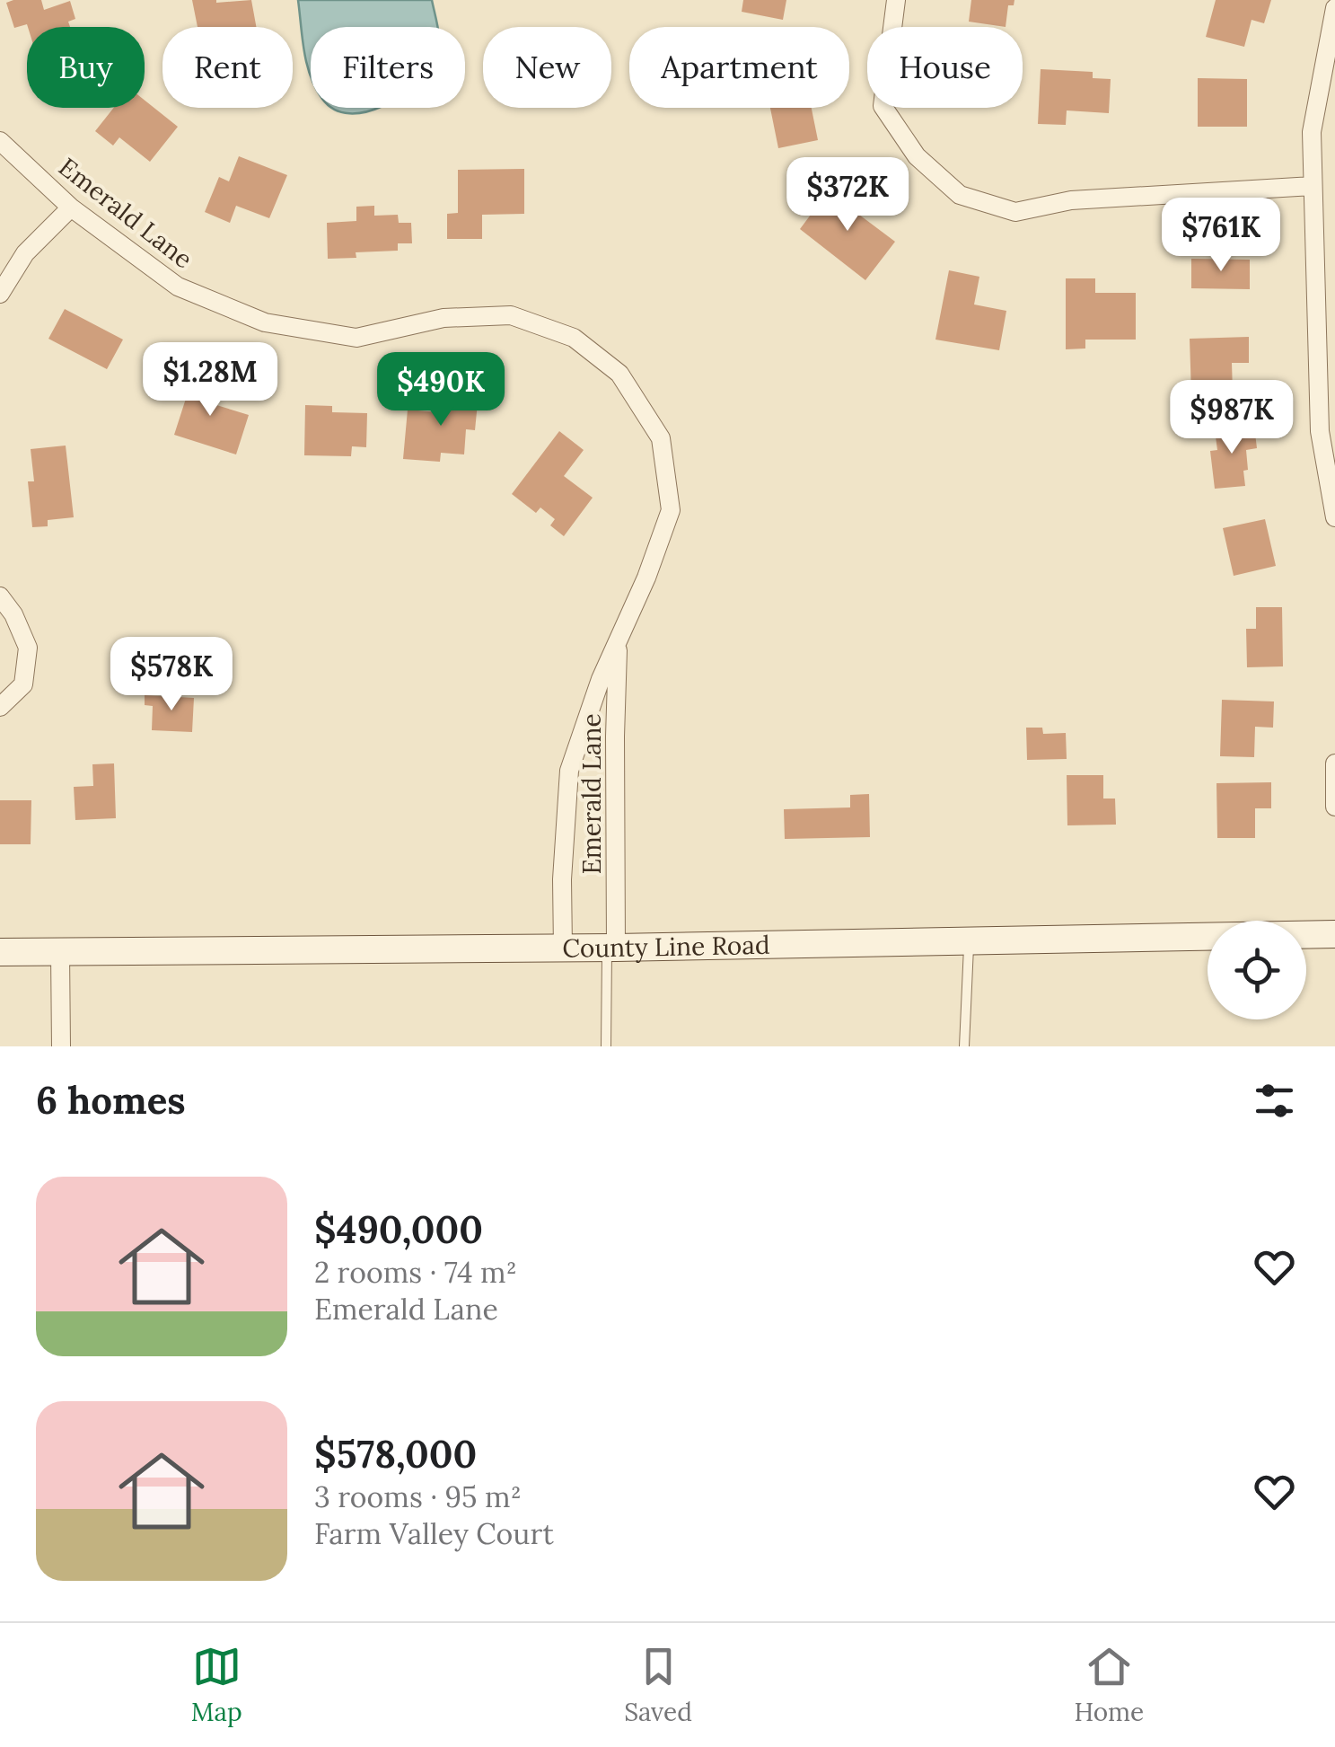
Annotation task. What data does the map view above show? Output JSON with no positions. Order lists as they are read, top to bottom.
{
  "streets": {
    "main road": ["County Line Road"],
    "street": ["Emerald Lane"]
  },
  "crossings": [
    ["Emerald Lane", "County Line Road"]
  ],
  "page": {
    "chip": [
      "Buy",
      "Rent",
      "Filters",
      "New",
      "Apartment",
      "House"
    ],
    "price": [
      "$372K",
      "$761K",
      "$1.28M",
      "$490K",
      "$987K",
      "$578K"
    ],
    "heading": "6 homes",
    "list": [
      {
        "name": "$490,000",
        "note": "2 rooms · 74 m² · Emerald Lane"
      },
      {
        "name": "$578,000",
        "note": "3 rooms · 95 m² · Farm Valley Court"
      }
    ],
    "tabs": ["Map", "Saved", "Home"]
  }
}
